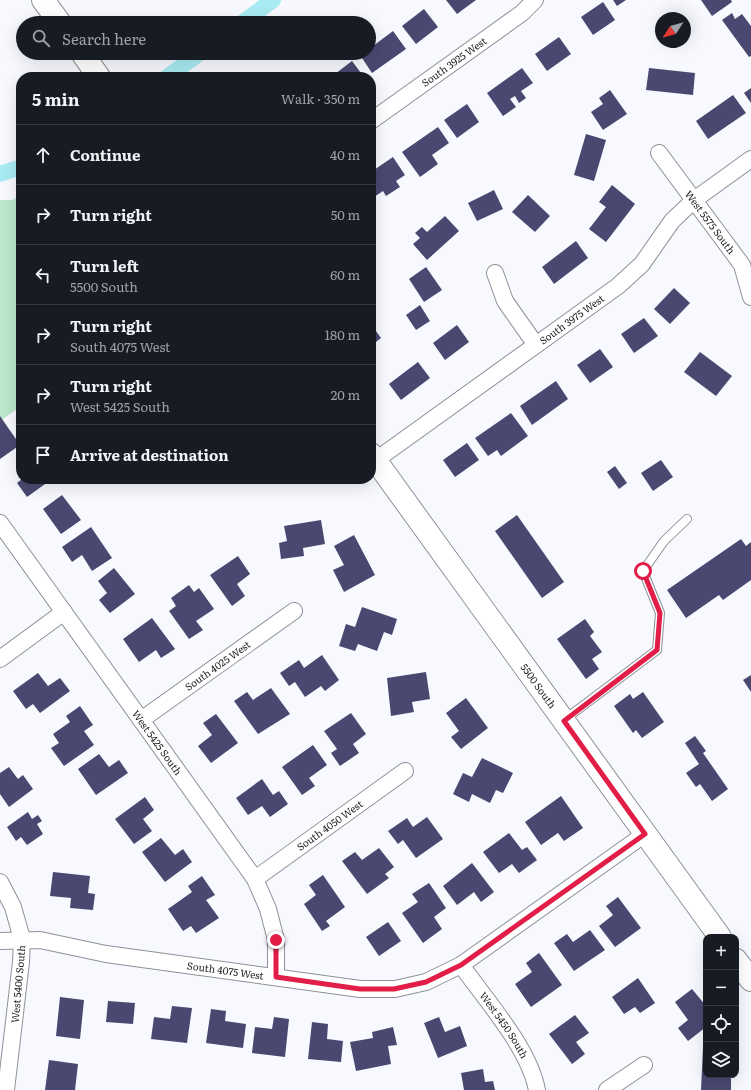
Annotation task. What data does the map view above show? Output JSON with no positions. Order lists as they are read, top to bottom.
{
  "streets": {
    "main road": ["5500 South"],
    "street": [
      "South 3925 West",
      "West 5575 South",
      "South 3975 West",
      "South 4025 West",
      "West 5425 South",
      "South 4050 West",
      "South 4075 West",
      "West 5400 South",
      "West 5450 South"
    ]
  },
  "crossings": [
    ["West 5575 South", "South 3975 West"],
    ["South 4025 West", "West 5425 South"],
    ["5500 South", "South 4075 West"],
    ["West 5425 South", "South 4050 West"],
    ["West 5425 South", "South 4075 West"],
    ["South 4075 West", "West 5400 South"],
    ["South 4075 West", "West 5450 South"]
  ],
  "north": "bottom left",
  "page": {
    "search": "Search here",
    "heading": ["5 min", "Walk · 350 m"],
    "list": [
      ["Continue", "40 m"],
      ["Turn right", "50 m"],
      ["Turn left", "5500 South", "60 m"],
      ["Turn right", "South 4075 West", "180 m"],
      ["Turn right", "West 5425 South", "20 m"],
      "Arrive at destination"
    ],
    "map_buttons": ["+", "−"]
  }
}
